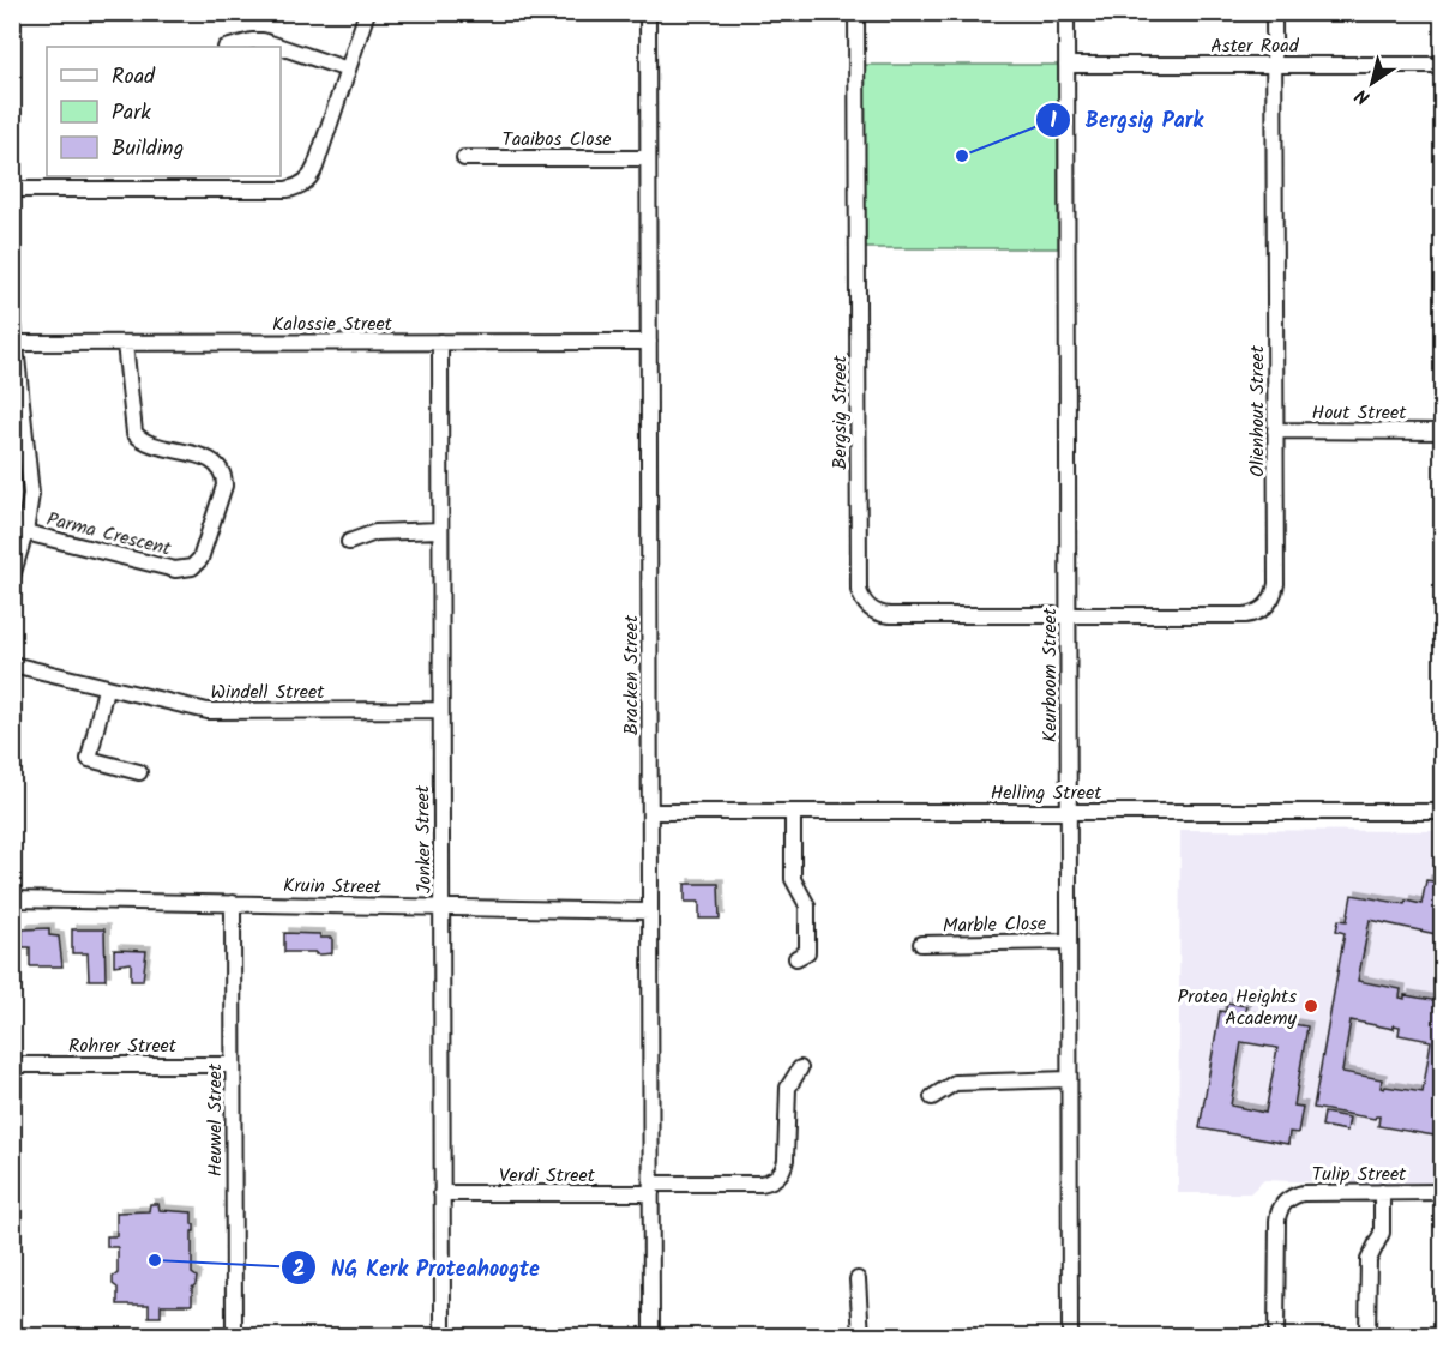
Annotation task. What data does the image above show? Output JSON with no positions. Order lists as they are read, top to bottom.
{
  "streets": {
    "street": [
      "Aster Road",
      "Taaibos Close",
      "Kalossie Street",
      "Olienhout Street",
      "Hout Street",
      "Bergsig Street",
      "Parma Crescent",
      "Bracken Street",
      "Keurboom Street",
      "Windell Street",
      "Helling Street",
      "Jonker Street",
      "Kruin Street",
      "Marble Close",
      "Rohrer Street",
      "Heuwel Street",
      "Tulip Street",
      "Verdi Street"
    ]
  },
  "crossings": [
    ["Aster Road", "Olienhout Street"],
    ["Aster Road", "Keurboom Street"],
    ["Taaibos Close", "Bracken Street"],
    ["Kalossie Street", "Parma Crescent"],
    ["Kalossie Street", "Bracken Street"],
    ["Kalossie Street", "Jonker Street"],
    ["Olienhout Street", "Hout Street"],
    ["Olienhout Street", "Bergsig Street"],
    ["Olienhout Street", "Keurboom Street"],
    ["Bergsig Street", "Keurboom Street"],
    ["Bracken Street", "Helling Street"],
    ["Bracken Street", "Kruin Street"],
    ["Bracken Street", "Verdi Street"],
    ["Keurboom Street", "Helling Street"],
    ["Keurboom Street", "Marble Close"],
    ["Windell Street", "Jonker Street"],
    ["Jonker Street", "Kruin Street"],
    ["Jonker Street", "Verdi Street"],
    ["Kruin Street", "Heuwel Street"],
    ["Rohrer Street", "Heuwel Street"]
  ],
  "places": ["Bergsig Park", "Protea Heights Academy", "NG Kerk Proteahoogte"],
  "legend": ["Road", "Park", "Building"],
  "north": "bottom left"
}
